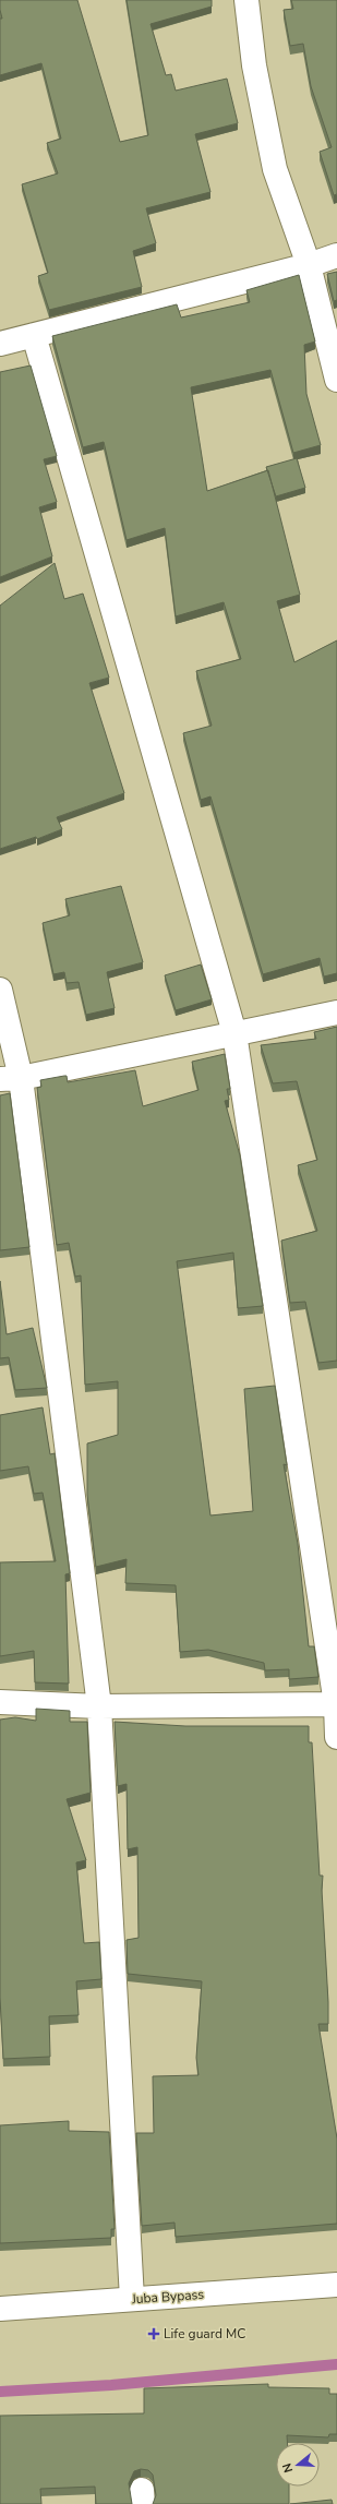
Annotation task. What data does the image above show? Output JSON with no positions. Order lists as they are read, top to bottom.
{
  "streets": {
    "street": ["Juba Bypass"]
  },
  "places": {
    "health": ["Life guard MC"]
  },
  "north": "left"
}
